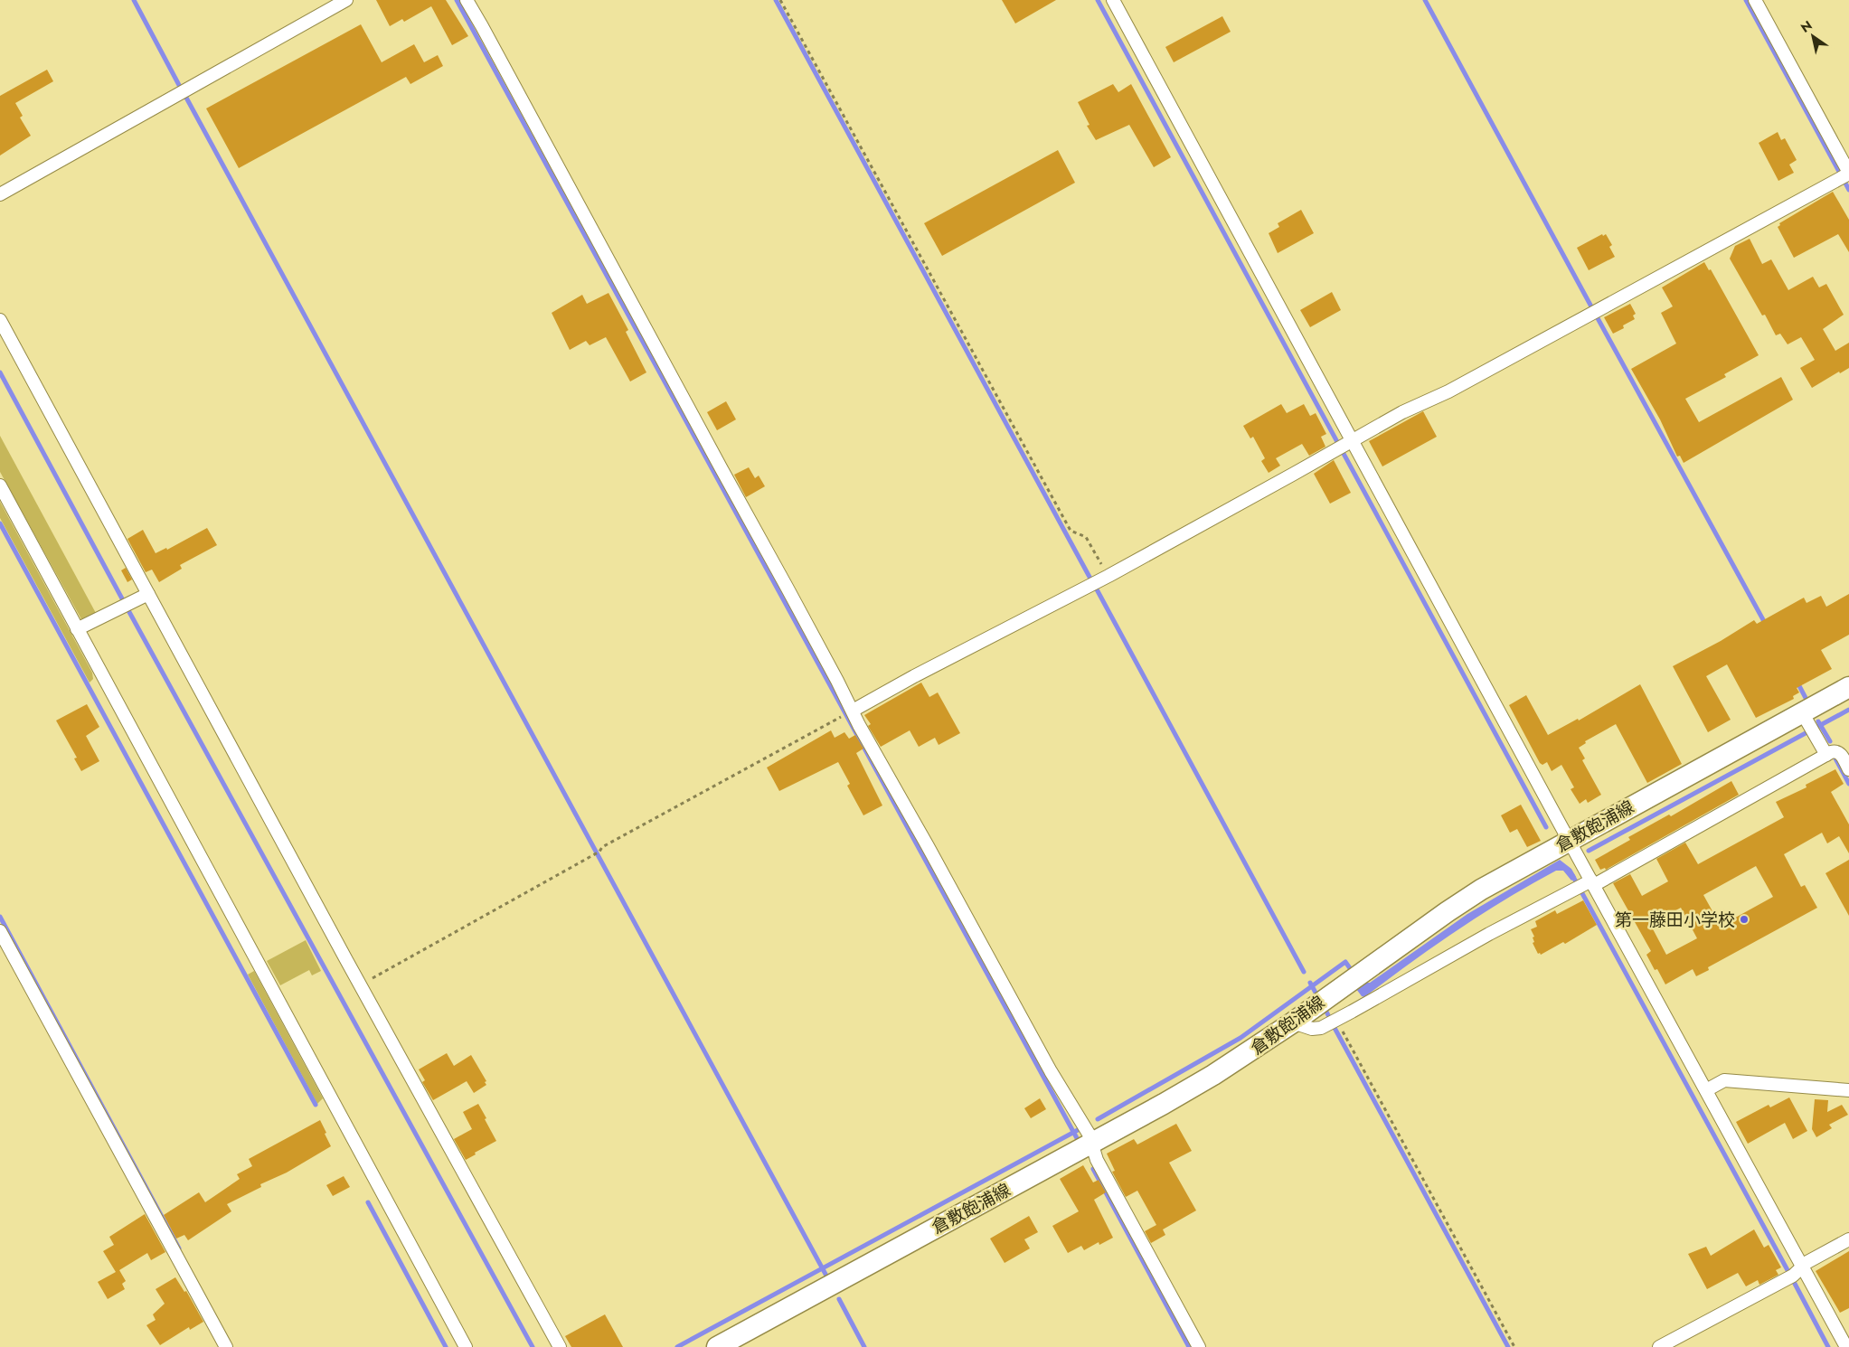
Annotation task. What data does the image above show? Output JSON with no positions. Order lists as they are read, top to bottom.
{
  "streets": {
    "main road": ["倉敷飽浦線"]
  },
  "places": ["第一藤田小学校"],
  "north": "top left"
}
